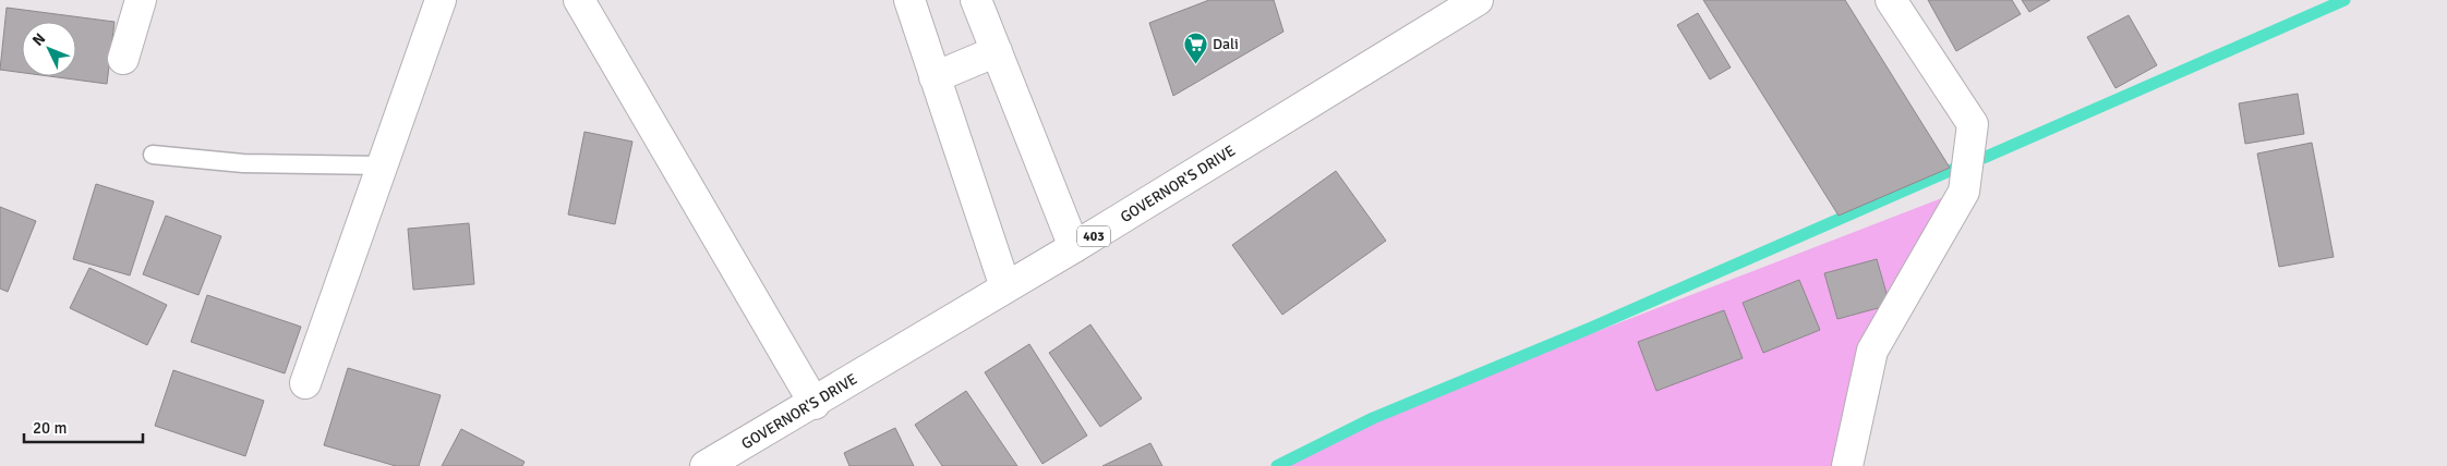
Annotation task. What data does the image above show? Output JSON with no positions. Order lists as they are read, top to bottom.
{
  "streets": {
    "street": ["GOVERNOR'S DRIVE", "403"]
  },
  "places": {
    "supermarket": ["Dali"]
  },
  "scale_bar": "20 m",
  "north": "top left"
}
